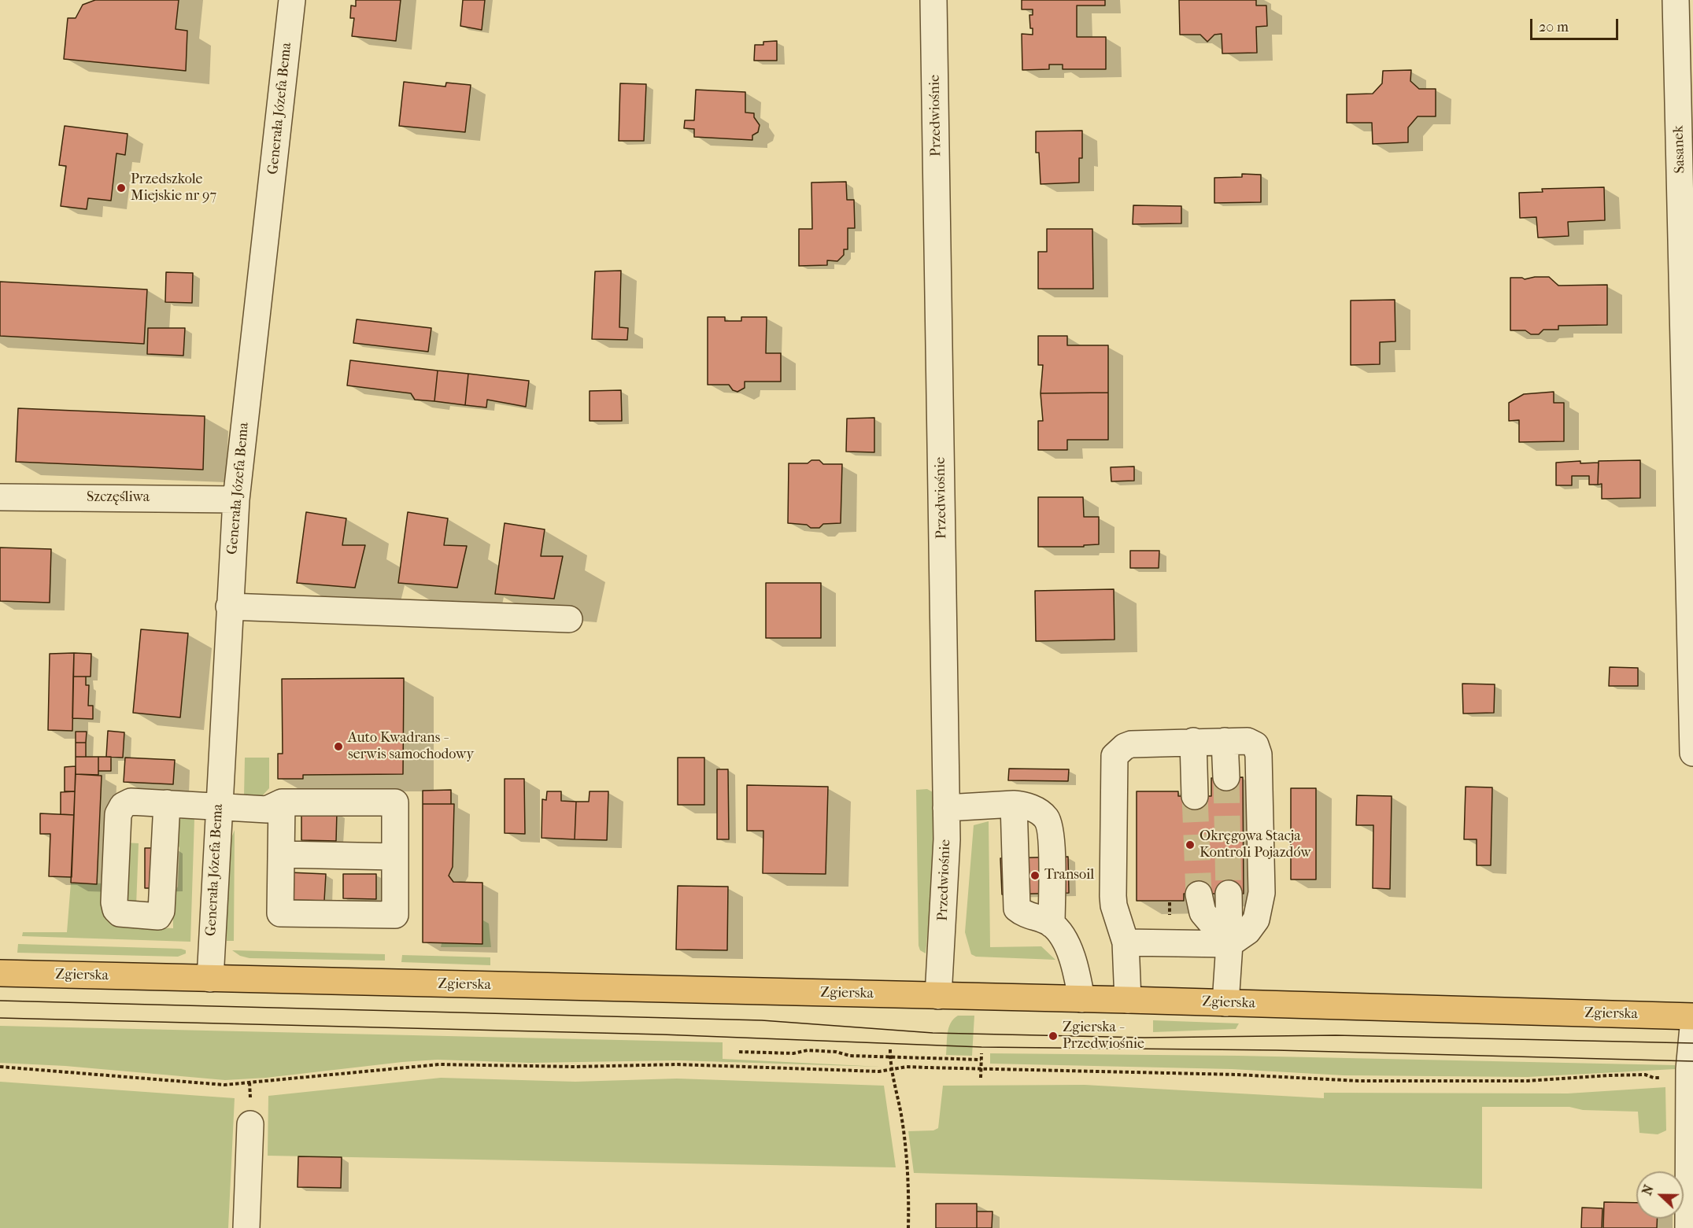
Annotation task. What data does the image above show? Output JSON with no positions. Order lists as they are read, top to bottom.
{
  "streets": {
    "main road": ["Zgierska"],
    "street": [
      "Generała Józefa Bema",
      "Przedwiośnie",
      "Sasanek",
      "Szczęśliwa"
    ]
  },
  "crossings": [
    ["Generała Józefa Bema", "Szczęśliwa"],
    ["Generała Józefa Bema", "Zgierska"],
    ["Przedwiośnie", "Zgierska"]
  ],
  "places": [
    "Przedszkole Miejskie nr 97",
    "Auto Kwadrans - serwis samochodowy",
    "Okręgowa Stacja Kontroli Pojazdów",
    "Transoil",
    "Zgierska - Przedwiośnie"
  ],
  "scale_bar": "20 m",
  "north": "left"
}
